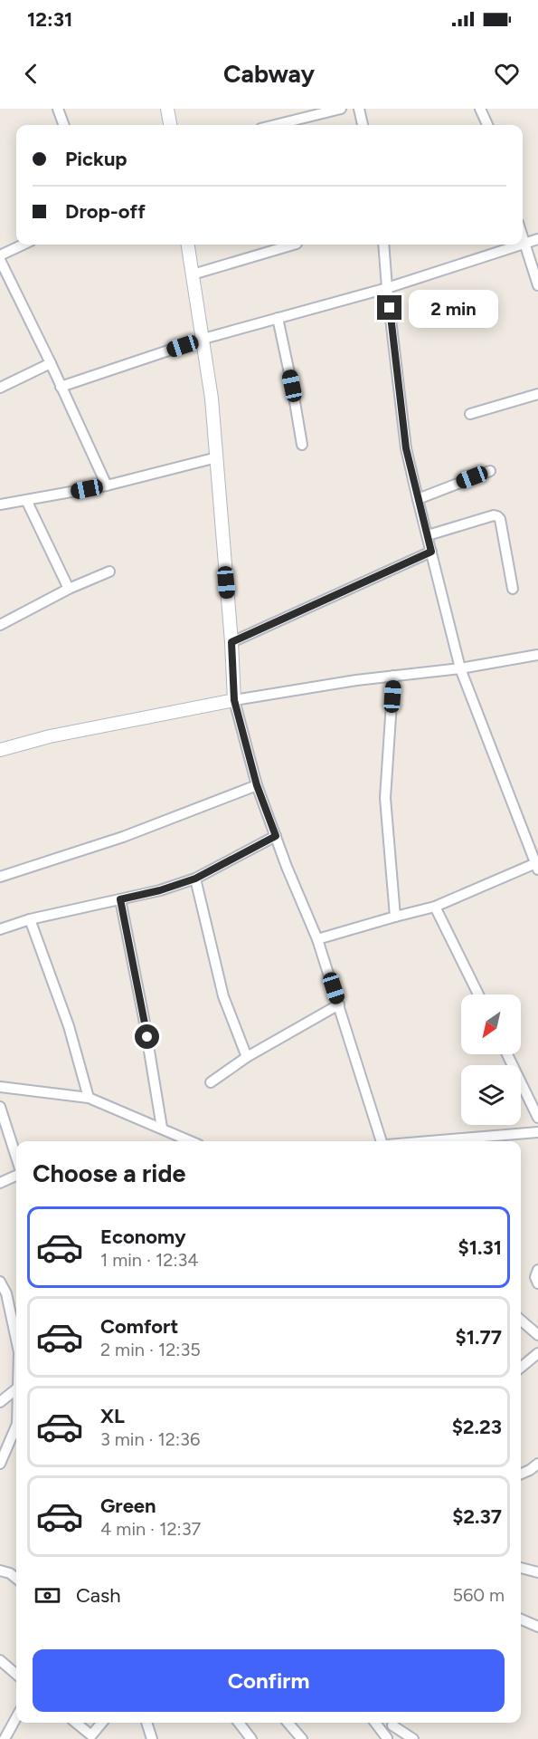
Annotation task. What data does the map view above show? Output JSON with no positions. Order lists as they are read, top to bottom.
{
  "north": "bottom left",
  "page": {
    "status": "12:31",
    "header": "Cabway",
    "banner": ["Pickup", "Drop-off"],
    "bubble": "2 min",
    "heading": "Choose a ride",
    "list": [
      {
        "name": "Economy",
        "note": "1 min · 12:34",
        "value": "$1.31"
      },
      {
        "name": "Comfort",
        "note": "2 min · 12:35",
        "value": "$1.77"
      },
      {
        "name": "XL",
        "note": "3 min · 12:36",
        "value": "$2.23"
      },
      {
        "name": "Green",
        "note": "4 min · 12:37",
        "value": "$2.37"
      }
    ],
    "pay": ["Cash", "560 m"],
    "buttons": "Confirm"
  }
}
